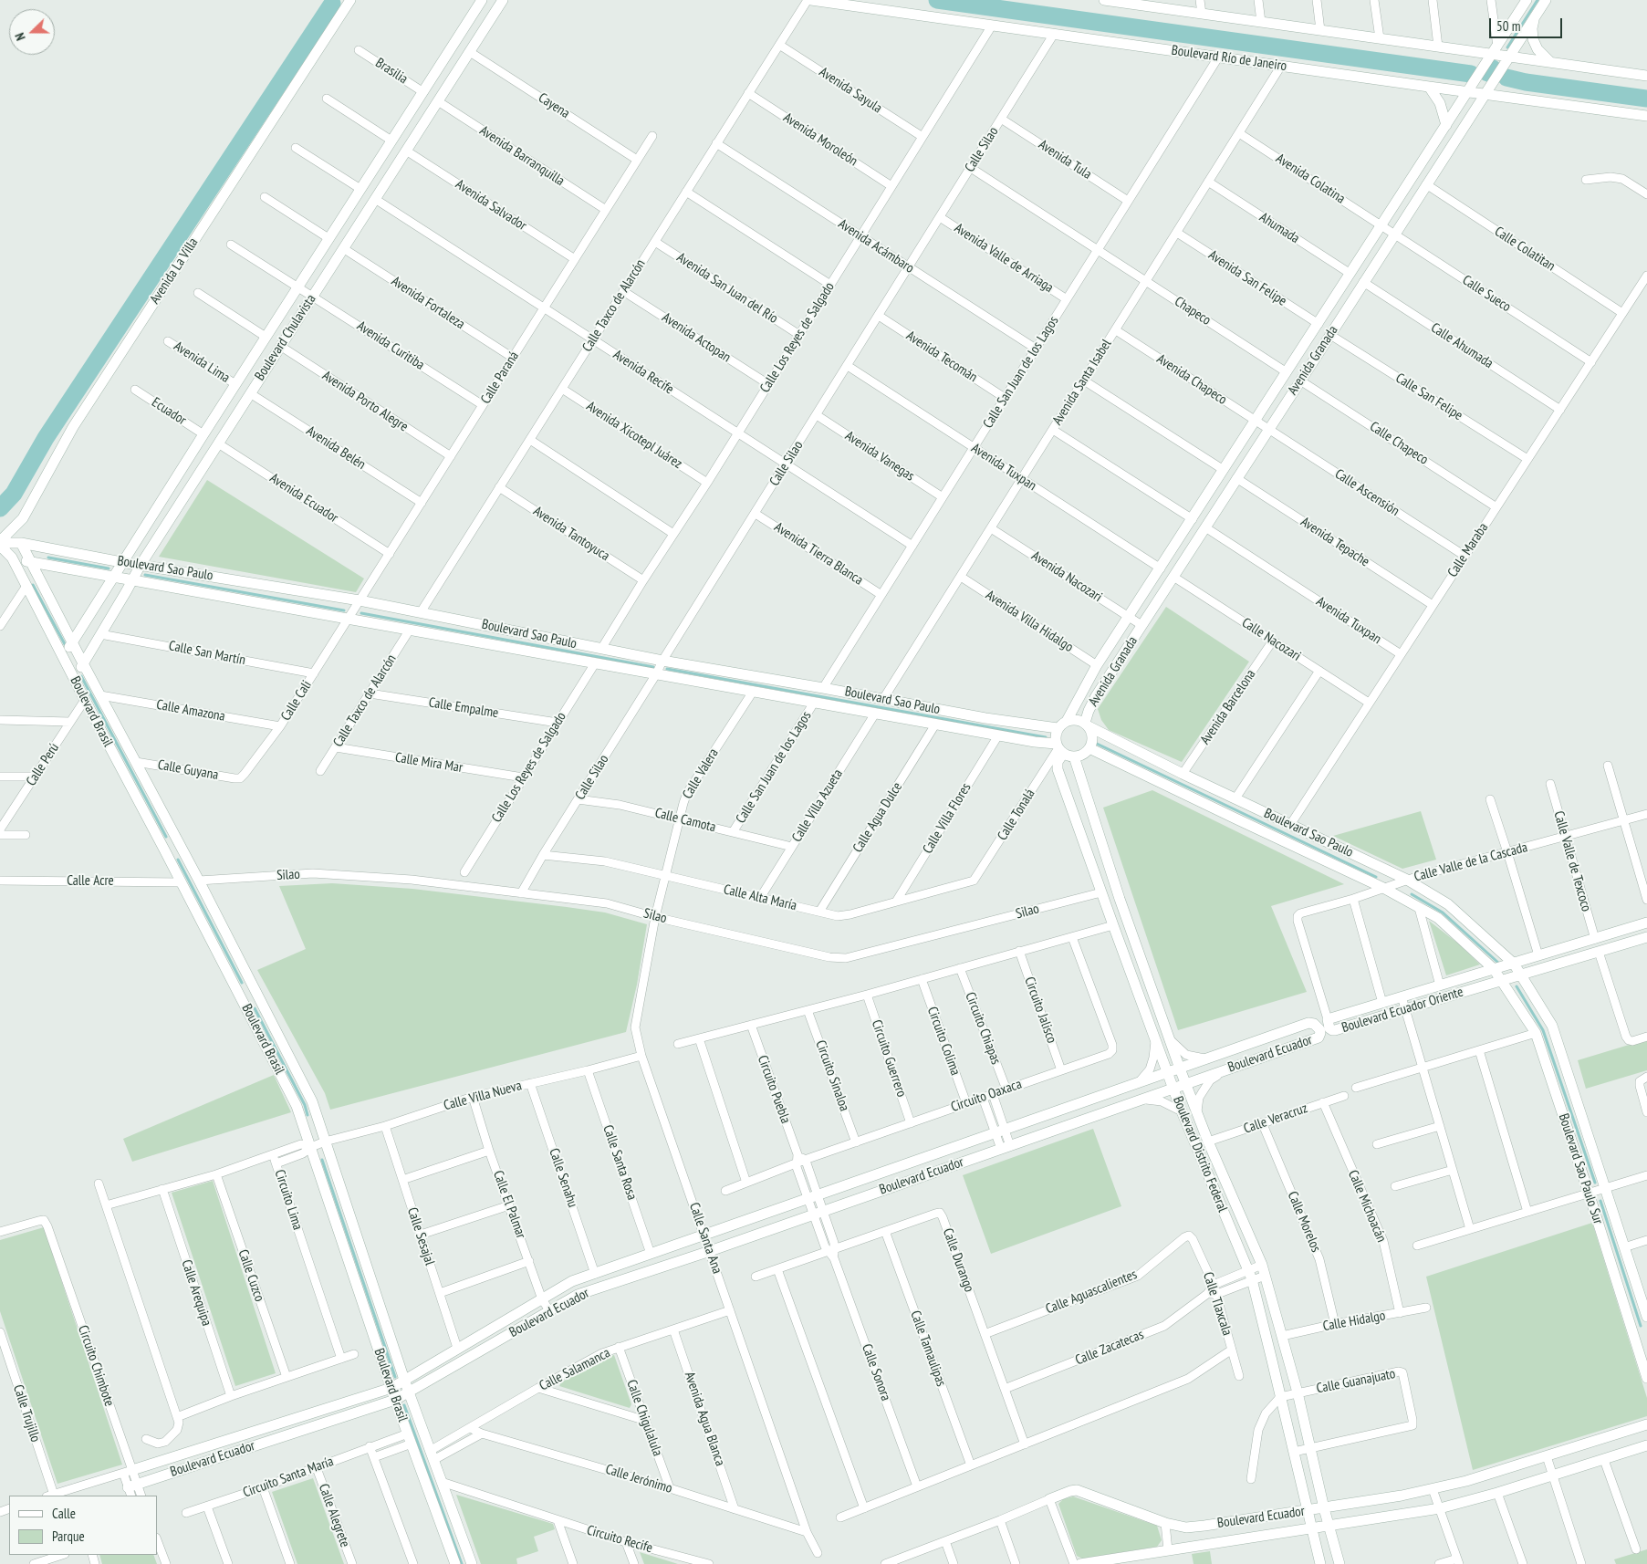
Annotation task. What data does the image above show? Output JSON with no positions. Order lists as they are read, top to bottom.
{
  "streets": {
    "main road": [
      "Boulevard Río de Janeiro",
      "Avenida La Villa",
      "Boulevard Chulavista",
      "Avenida Granada",
      "Boulevard Sao Paulo",
      "Boulevard Brasil",
      "Boulevard Ecuador Oriente",
      "Boulevard Ecuador",
      "Boulevard Distrito Federal",
      "Boulevard Sao Paulo Sur"
    ],
    "street": [
      "Brasilia",
      "Avenida Sayula",
      "Cayena",
      "Avenida Moroleón",
      "Calle Silao",
      "Avenida Barranquilla",
      "Avenida Tula",
      "Avenida Colatina",
      "Avenida Salvador",
      "Ahumada",
      "Avenida Acámbaro",
      "Calle Colatitan",
      "Avenida Valle de Arriaga",
      "Avenida San Felipe",
      "Avenida San Juan del Río",
      "Calle Sueco",
      "Avenida Fortaleza",
      "Calle Taxco de Alarcón",
      "Chapeco",
      "Avenida Actopan",
      "Calle Los Reyes de Salgado",
      "Avenida Curitiba",
      "Calle Ahumada",
      "Avenida Tecomán",
      "Avenida Lima",
      "Avenida Recife",
      "Calle San Juan de los Lagos",
      "Calle Paraná",
      "Avenida Chapeco",
      "Avenida Santa Isabel",
      "Calle San Felipe",
      "Avenida Porto Alegre",
      "Ecuador",
      "Avenida Xicotepl Juárez",
      "Calle Chapeco",
      "Avenida Belén",
      "Avenida Vanegas",
      "Avenida Tuxpan",
      "Calle Ascensión",
      "Avenida Ecuador",
      "Avenida Tantoyuca",
      "Avenida Tepache",
      "Calle Maraba",
      "Avenida Tierra Blanca",
      "Avenida Nacozari",
      "Avenida Villa Hidalgo",
      "Calle Nacozari",
      "Calle San Martín",
      "Calle Cali",
      "Avenida Barcelona",
      "Calle Empalme",
      "Calle Amazona",
      "Calle Mira Mar",
      "Calle Perú",
      "Calle Guyana",
      "Calle Valera",
      "Calle Villa Azueta",
      "Calle Tonalá",
      "Calle Agua Dulce",
      "Calle Villa Flores",
      "Calle Camota",
      "Calle Valle de Texcoco",
      "Calle Valle de la Cascada",
      "Silao",
      "Calle Acre",
      "Calle Alta María",
      "Circuito Jalisco",
      "Circuito Chiapas",
      "Circuito Colima",
      "Circuito Guerrero",
      "Circuito Sinaloa",
      "Circuito Puebla",
      "Calle Villa Nueva",
      "Circuito Oaxaca",
      "Calle Veracruz",
      "Calle Santa Rosa",
      "Calle Senahu",
      "Circuito Lima",
      "Calle El Palmar",
      "Calle Michoacán",
      "Calle Morelos",
      "Calle Sesajal",
      "Calle Santa Ana",
      "Calle Durango",
      "Calle Cuzco",
      "Calle Aguascalientes",
      "Calle Arequipa",
      "Calle Tlaxcala",
      "Calle Hidalgo",
      "Calle Zacatecas",
      "Calle Tamaulipas",
      "Circuito Chimbote",
      "Calle Salamanca",
      "Calle Sonora",
      "Calle Guanajuato",
      "Calle Trujillo",
      "Calle Chigulalula",
      "Avenida Agua Blanca",
      "Circuito Santa María",
      "Calle Jerónimo",
      "Calle Alegrete",
      "Circuito Recife"
    ]
  },
  "crossings": [
    ["Boulevard Río de Janeiro", "Calle Silao"],
    ["Boulevard Río de Janeiro", "Calle Los Reyes de Salgado"],
    ["Boulevard Río de Janeiro", "Avenida Granada"],
    ["Boulevard Río de Janeiro", "Calle San Juan de los Lagos"],
    ["Boulevard Río de Janeiro", "Avenida Santa Isabel"],
    ["Brasilia", "Boulevard Chulavista"],
    ["Avenida Sayula", "Calle Taxco de Alarcón"],
    ["Avenida Sayula", "Calle Los Reyes de Salgado"],
    ["Cayena", "Boulevard Chulavista"],
    ["Cayena", "Calle Paraná"],
    ["Avenida Moroleón", "Calle Taxco de Alarcón"],
    ["Avenida Moroleón", "Calle Los Reyes de Salgado"],
    ["Calle Silao", "Avenida Tula"],
    ["Calle Silao", "Avenida Acámbaro"],
    ["Calle Silao", "Avenida Valle de Arriaga"],
    ["Calle Silao", "Avenida Tecomán"],
    ["Calle Silao", "Avenida Recife"],
    ["Calle Silao", "Avenida Vanegas"],
    ["Calle Silao", "Avenida Tuxpan"],
    ["Calle Silao", "Avenida Tierra Blanca"],
    ["Calle Silao", "Boulevard Sao Paulo"],
    ["Calle Silao", "Calle Camota"],
    ["Calle Silao", "Silao"],
    ["Calle Silao", "Calle Alta María"],
    ["Avenida Barranquilla", "Boulevard Chulavista"],
    ["Avenida Barranquilla", "Calle Paraná"],
    ["Avenida Tula", "Calle San Juan de los Lagos"],
    ["Avenida Colatina", "Calle Sueco"],
    ["Avenida Colatina", "Avenida Granada"],
    ["Avenida Colatina", "Avenida Santa Isabel"],
    ["Avenida Salvador", "Boulevard Chulavista"],
    ["Avenida Salvador", "Calle Paraná"],
    ["Ahumada", "Avenida Granada"],
    ["Ahumada", "Avenida Santa Isabel"],
    ["Avenida Acámbaro", "Calle Taxco de Alarcón"],
    ["Avenida Acámbaro", "Calle Los Reyes de Salgado"],
    ["Avenida Acámbaro", "Calle San Juan de los Lagos"],
    ["Calle Colatitan", "Avenida Granada"],
    ["Calle Colatitan", "Calle Maraba"],
    ["Avenida Valle de Arriaga", "Calle San Juan de los Lagos"],
    ["Avenida La Villa", "Boulevard Sao Paulo"],
    ["Avenida La Villa", "Boulevard Brasil"],
    ["Avenida San Felipe", "Avenida Granada"],
    ["Avenida San Felipe", "Avenida Santa Isabel"],
    ["Avenida San Juan del Río", "Calle Taxco de Alarcón"],
    ["Avenida San Juan del Río", "Calle Los Reyes de Salgado"],
    ["Calle Sueco", "Avenida Granada"],
    ["Calle Sueco", "Calle Maraba"],
    ["Avenida Fortaleza", "Boulevard Chulavista"],
    ["Avenida Fortaleza", "Calle Paraná"],
    ["Calle Taxco de Alarcón", "Avenida Actopan"],
    ["Calle Taxco de Alarcón", "Avenida Recife"],
    ["Calle Taxco de Alarcón", "Avenida Xicotepl Juárez"],
    ["Calle Taxco de Alarcón", "Avenida Tantoyuca"],
    ["Calle Taxco de Alarcón", "Boulevard Sao Paulo"],
    ["Calle Taxco de Alarcón", "Calle Empalme"],
    ["Calle Taxco de Alarcón", "Calle Mira Mar"],
    ["Chapeco", "Avenida Granada"],
    ["Chapeco", "Calle San Juan de los Lagos"],
    ["Chapeco", "Avenida Santa Isabel"],
    ["Boulevard Chulavista", "Avenida Curitiba"],
    ["Boulevard Chulavista", "Avenida Lima"],
    ["Boulevard Chulavista", "Avenida Recife"],
    ["Boulevard Chulavista", "Avenida Porto Alegre"],
    ["Boulevard Chulavista", "Ecuador"],
    ["Boulevard Chulavista", "Avenida Belén"],
    ["Boulevard Chulavista", "Avenida Ecuador"],
    ["Boulevard Chulavista", "Boulevard Sao Paulo"],
    ["Boulevard Chulavista", "Calle San Martín"],
    ["Boulevard Chulavista", "Boulevard Brasil"],
    ["Avenida Actopan", "Calle Los Reyes de Salgado"],
    ["Calle Los Reyes de Salgado", "Avenida Recife"],
    ["Calle Los Reyes de Salgado", "Avenida Xicotepl Juárez"],
    ["Calle Los Reyes de Salgado", "Avenida Tantoyuca"],
    ["Calle Los Reyes de Salgado", "Boulevard Sao Paulo"],
    ["Calle Los Reyes de Salgado", "Calle Empalme"],
    ["Calle Los Reyes de Salgado", "Calle Mira Mar"],
    ["Avenida Curitiba", "Calle Paraná"],
    ["Calle Ahumada", "Avenida Granada"],
    ["Calle Ahumada", "Calle Maraba"],
    ["Avenida Tecomán", "Calle San Juan de los Lagos"],
    ["Avenida Granada", "Avenida Chapeco"],
    ["Avenida Granada", "Calle San Felipe"],
    ["Avenida Granada", "Calle Chapeco"],
    ["Avenida Granada", "Avenida Tuxpan"],
    ["Avenida Granada", "Calle Ascensión"],
    ["Avenida Granada", "Avenida Tepache"],
    ["Avenida Granada", "Boulevard Sao Paulo"],
    ["Avenida Granada", "Avenida Nacozari"],
    ["Avenida Granada", "Avenida Villa Hidalgo"],
    ["Avenida Granada", "Calle Nacozari"],
    ["Avenida Granada", "Calle Tonalá"],
    ["Avenida Granada", "Boulevard Distrito Federal"],
    ["Avenida Recife", "Calle San Juan de los Lagos"],
    ["Avenida Recife", "Calle Paraná"],
    ["Calle San Juan de los Lagos", "Avenida Vanegas"],
    ["Calle San Juan de los Lagos", "Avenida Tuxpan"],
    ["Calle San Juan de los Lagos", "Avenida Tierra Blanca"],
    ["Calle San Juan de los Lagos", "Boulevard Sao Paulo"],
    ["Calle San Juan de los Lagos", "Calle Camota"],
    ["Calle Paraná", "Avenida Porto Alegre"],
    ["Calle Paraná", "Avenida Belén"],
    ["Calle Paraná", "Avenida Ecuador"],
    ["Calle Paraná", "Boulevard Sao Paulo"],
    ["Calle Paraná", "Calle Cali"],
    ["Avenida Chapeco", "Avenida Santa Isabel"],
    ["Avenida Chapeco", "Calle Ascensión"],
    ["Avenida Santa Isabel", "Avenida Tuxpan"],
    ["Avenida Santa Isabel", "Boulevard Sao Paulo"],
    ["Avenida Santa Isabel", "Avenida Nacozari"],
    ["Avenida Santa Isabel", "Avenida Villa Hidalgo"],
    ["Calle San Felipe", "Calle Maraba"],
    ["Calle Chapeco", "Calle Maraba"],
    ["Avenida Tuxpan", "Calle Maraba"],
    ["Calle Ascensión", "Calle Maraba"],
    ["Avenida Tepache", "Calle Maraba"],
    ["Calle Maraba", "Boulevard Sao Paulo"],
    ["Calle Maraba", "Calle Nacozari"],
    ["Boulevard Sao Paulo", "Calle Cali"],
    ["Boulevard Sao Paulo", "Avenida Barcelona"],
    ["Boulevard Sao Paulo", "Boulevard Brasil"],
    ["Boulevard Sao Paulo", "Calle Valera"],
    ["Boulevard Sao Paulo", "Calle Villa Azueta"],
    ["Boulevard Sao Paulo", "Calle Tonalá"],
    ["Boulevard Sao Paulo", "Calle Agua Dulce"],
    ["Boulevard Sao Paulo", "Calle Villa Flores"],
    ["Boulevard Sao Paulo", "Calle Valle de la Cascada"],
    ["Boulevard Sao Paulo", "Boulevard Ecuador Oriente"],
    ["Boulevard Sao Paulo", "Boulevard Distrito Federal"],
    ["Boulevard Sao Paulo", "Boulevard Sao Paulo Sur"],
    ["Calle Nacozari", "Avenida Barcelona"],
    ["Calle San Martín", "Calle Cali"],
    ["Calle Cali", "Calle Amazona"],
    ["Calle Cali", "Calle Guyana"],
    ["Calle Amazona", "Boulevard Brasil"],
    ["Boulevard Brasil", "Calle Perú"],
    ["Boulevard Brasil", "Calle Guyana"],
    ["Boulevard Brasil", "Silao"],
    ["Boulevard Brasil", "Calle Acre"],
    ["Boulevard Brasil", "Boulevard Ecuador"],
    ["Boulevard Brasil", "Calle Villa Nueva"],
    ["Boulevard Brasil", "Calle Salamanca"],
    ["Boulevard Brasil", "Circuito Santa María"],
    ["Boulevard Brasil", "Circuito Recife"],
    ["Calle Valera", "Calle Camota"],
    ["Calle Valera", "Silao"],
    ["Calle Valera", "Calle Alta María"],
    ["Calle Valera", "Calle Santa Ana"],
    ["Calle Villa Azueta", "Calle Camota"],
    ["Calle Villa Azueta", "Calle Alta María"],
    ["Calle Tonalá", "Calle Alta María"],
    ["Calle Tonalá", "Boulevard Distrito Federal"],
    ["Calle Agua Dulce", "Calle Alta María"],
    ["Calle Villa Flores", "Calle Alta María"],
    ["Calle Valle de Texcoco", "Calle Valle de la Cascada"],
    ["Calle Valle de Texcoco", "Boulevard Ecuador Oriente"],
    ["Calle Valle de la Cascada", "Boulevard Ecuador Oriente"],
    ["Silao", "Boulevard Distrito Federal"],
    ["Silao", "Calle Santa Ana"],
    ["Circuito Jalisco", "Circuito Oaxaca"],
    ["Boulevard Ecuador Oriente", "Boulevard Sao Paulo Sur"],
    ["Circuito Chiapas", "Circuito Oaxaca"],
    ["Circuito Colima", "Circuito Oaxaca"],
    ["Boulevard Ecuador", "Circuito Puebla"],
    ["Boulevard Ecuador", "Boulevard Distrito Federal"],
    ["Boulevard Ecuador", "Calle Santa Rosa"],
    ["Boulevard Ecuador", "Calle Senahu"],
    ["Boulevard Ecuador", "Calle El Palmar"],
    ["Boulevard Ecuador", "Calle Sesajal"],
    ["Boulevard Ecuador", "Calle Santa Ana"],
    ["Boulevard Ecuador", "Circuito Chimbote"],
    ["Circuito Guerrero", "Circuito Oaxaca"],
    ["Circuito Sinaloa", "Circuito Oaxaca"],
    ["Circuito Puebla", "Circuito Oaxaca"],
    ["Circuito Puebla", "Calle Durango"],
    ["Circuito Puebla", "Calle Sonora"],
    ["Calle Villa Nueva", "Calle Santa Rosa"],
    ["Calle Villa Nueva", "Calle Senahu"],
    ["Calle Villa Nueva", "Circuito Lima"],
    ["Calle Villa Nueva", "Calle El Palmar"],
    ["Calle Villa Nueva", "Calle Sesajal"],
    ["Calle Villa Nueva", "Calle Santa Ana"],
    ["Calle Veracruz", "Boulevard Distrito Federal"],
    ["Calle Veracruz", "Calle Michoacán"],
    ["Calle Veracruz", "Calle Morelos"],
    ["Boulevard Distrito Federal", "Calle Hidalgo"],
    ["Boulevard Distrito Federal", "Calle Guanajuato"],
    ["Circuito Lima", "Calle Cuzco"],
    ["Circuito Lima", "Calle Arequipa"],
    ["Calle Michoacán", "Calle Hidalgo"],
    ["Calle Morelos", "Calle Hidalgo"],
    ["Calle Santa Ana", "Calle Salamanca"],
    ["Calle Santa Ana", "Calle Jerónimo"],
    ["Calle Durango", "Calle Aguascalientes"],
    ["Calle Durango", "Calle Zacatecas"],
    ["Calle Durango", "Calle Tamaulipas"],
    ["Calle Durango", "Calle Sonora"],
    ["Calle Aguascalientes", "Calle Tlaxcala"],
    ["Calle Tlaxcala", "Calle Zacatecas"],
    ["Calle Salamanca", "Calle Chigulalula"],
    ["Calle Salamanca", "Avenida Agua Blanca"],
    ["Calle Salamanca", "Calle Jerónimo"],
    ["Calle Chigulalula", "Calle Jerónimo"],
    ["Avenida Agua Blanca", "Calle Jerónimo"],
    ["Circuito Santa María", "Calle Alegrete"]
  ],
  "legend": ["Calle", "Parque"],
  "scale_bar": "50 m",
  "north": "left"
}
